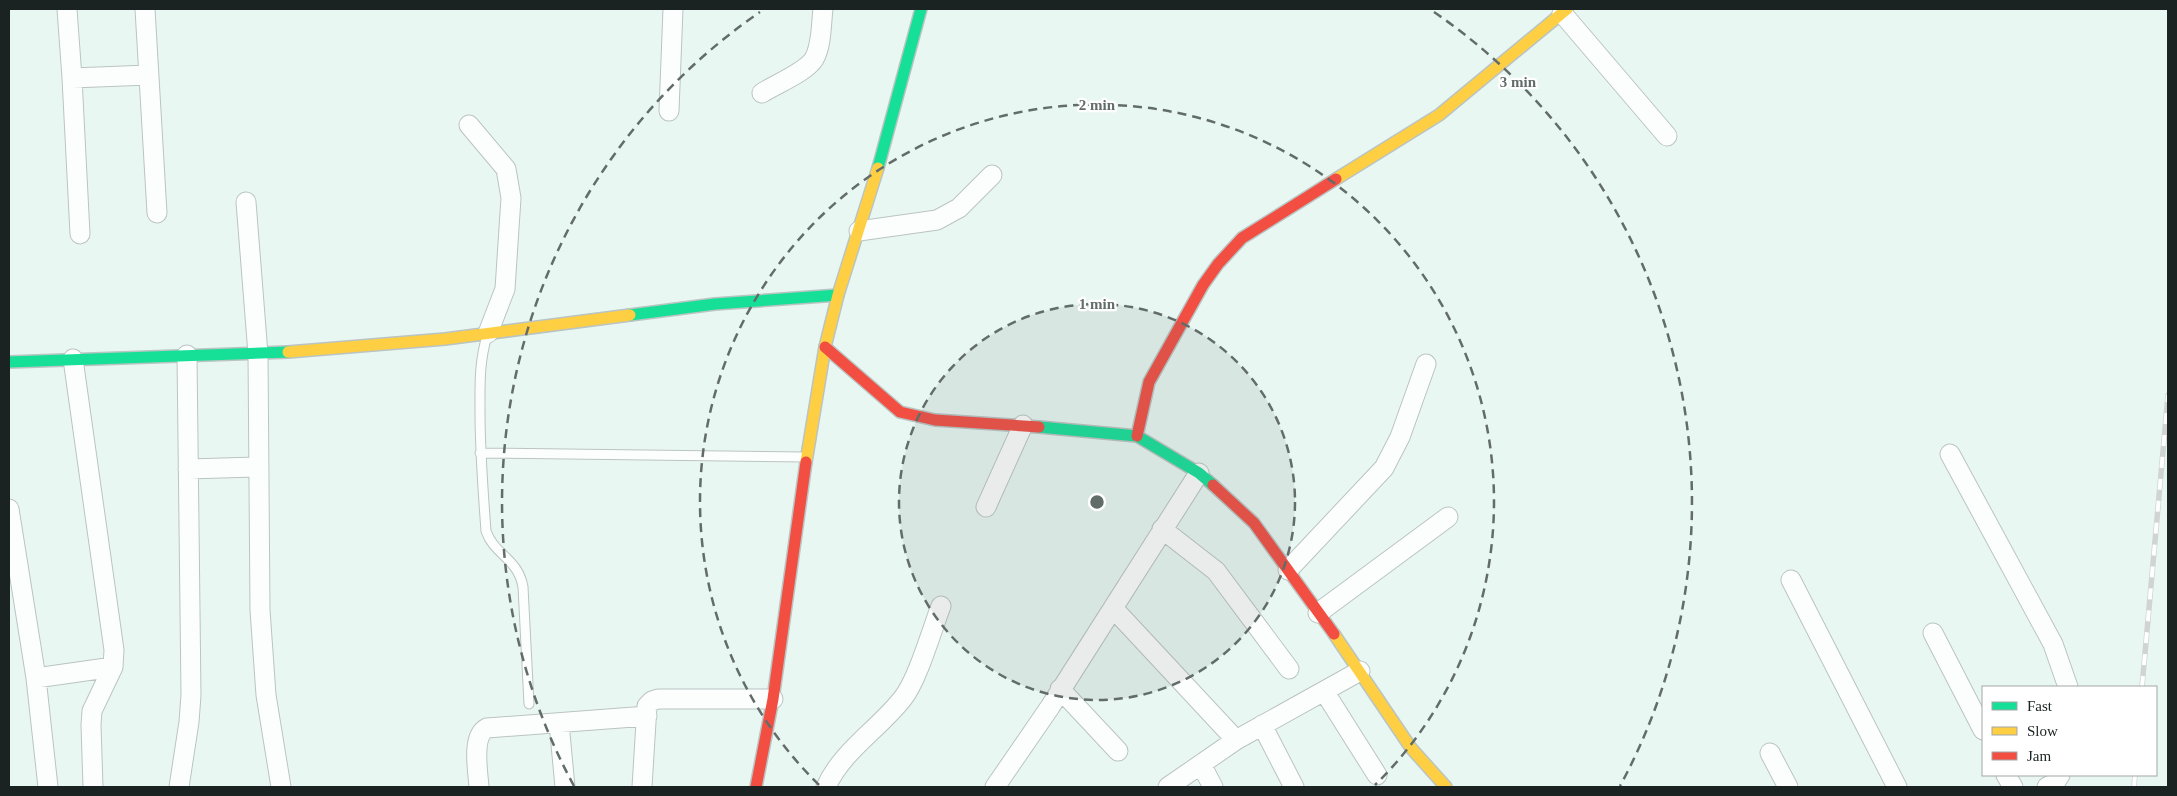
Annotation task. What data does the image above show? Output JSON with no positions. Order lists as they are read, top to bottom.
{
  "legend": ["Fast", "Slow", "Jam"],
  "rings": ["3 min", "2 min", "1 min"]
}
